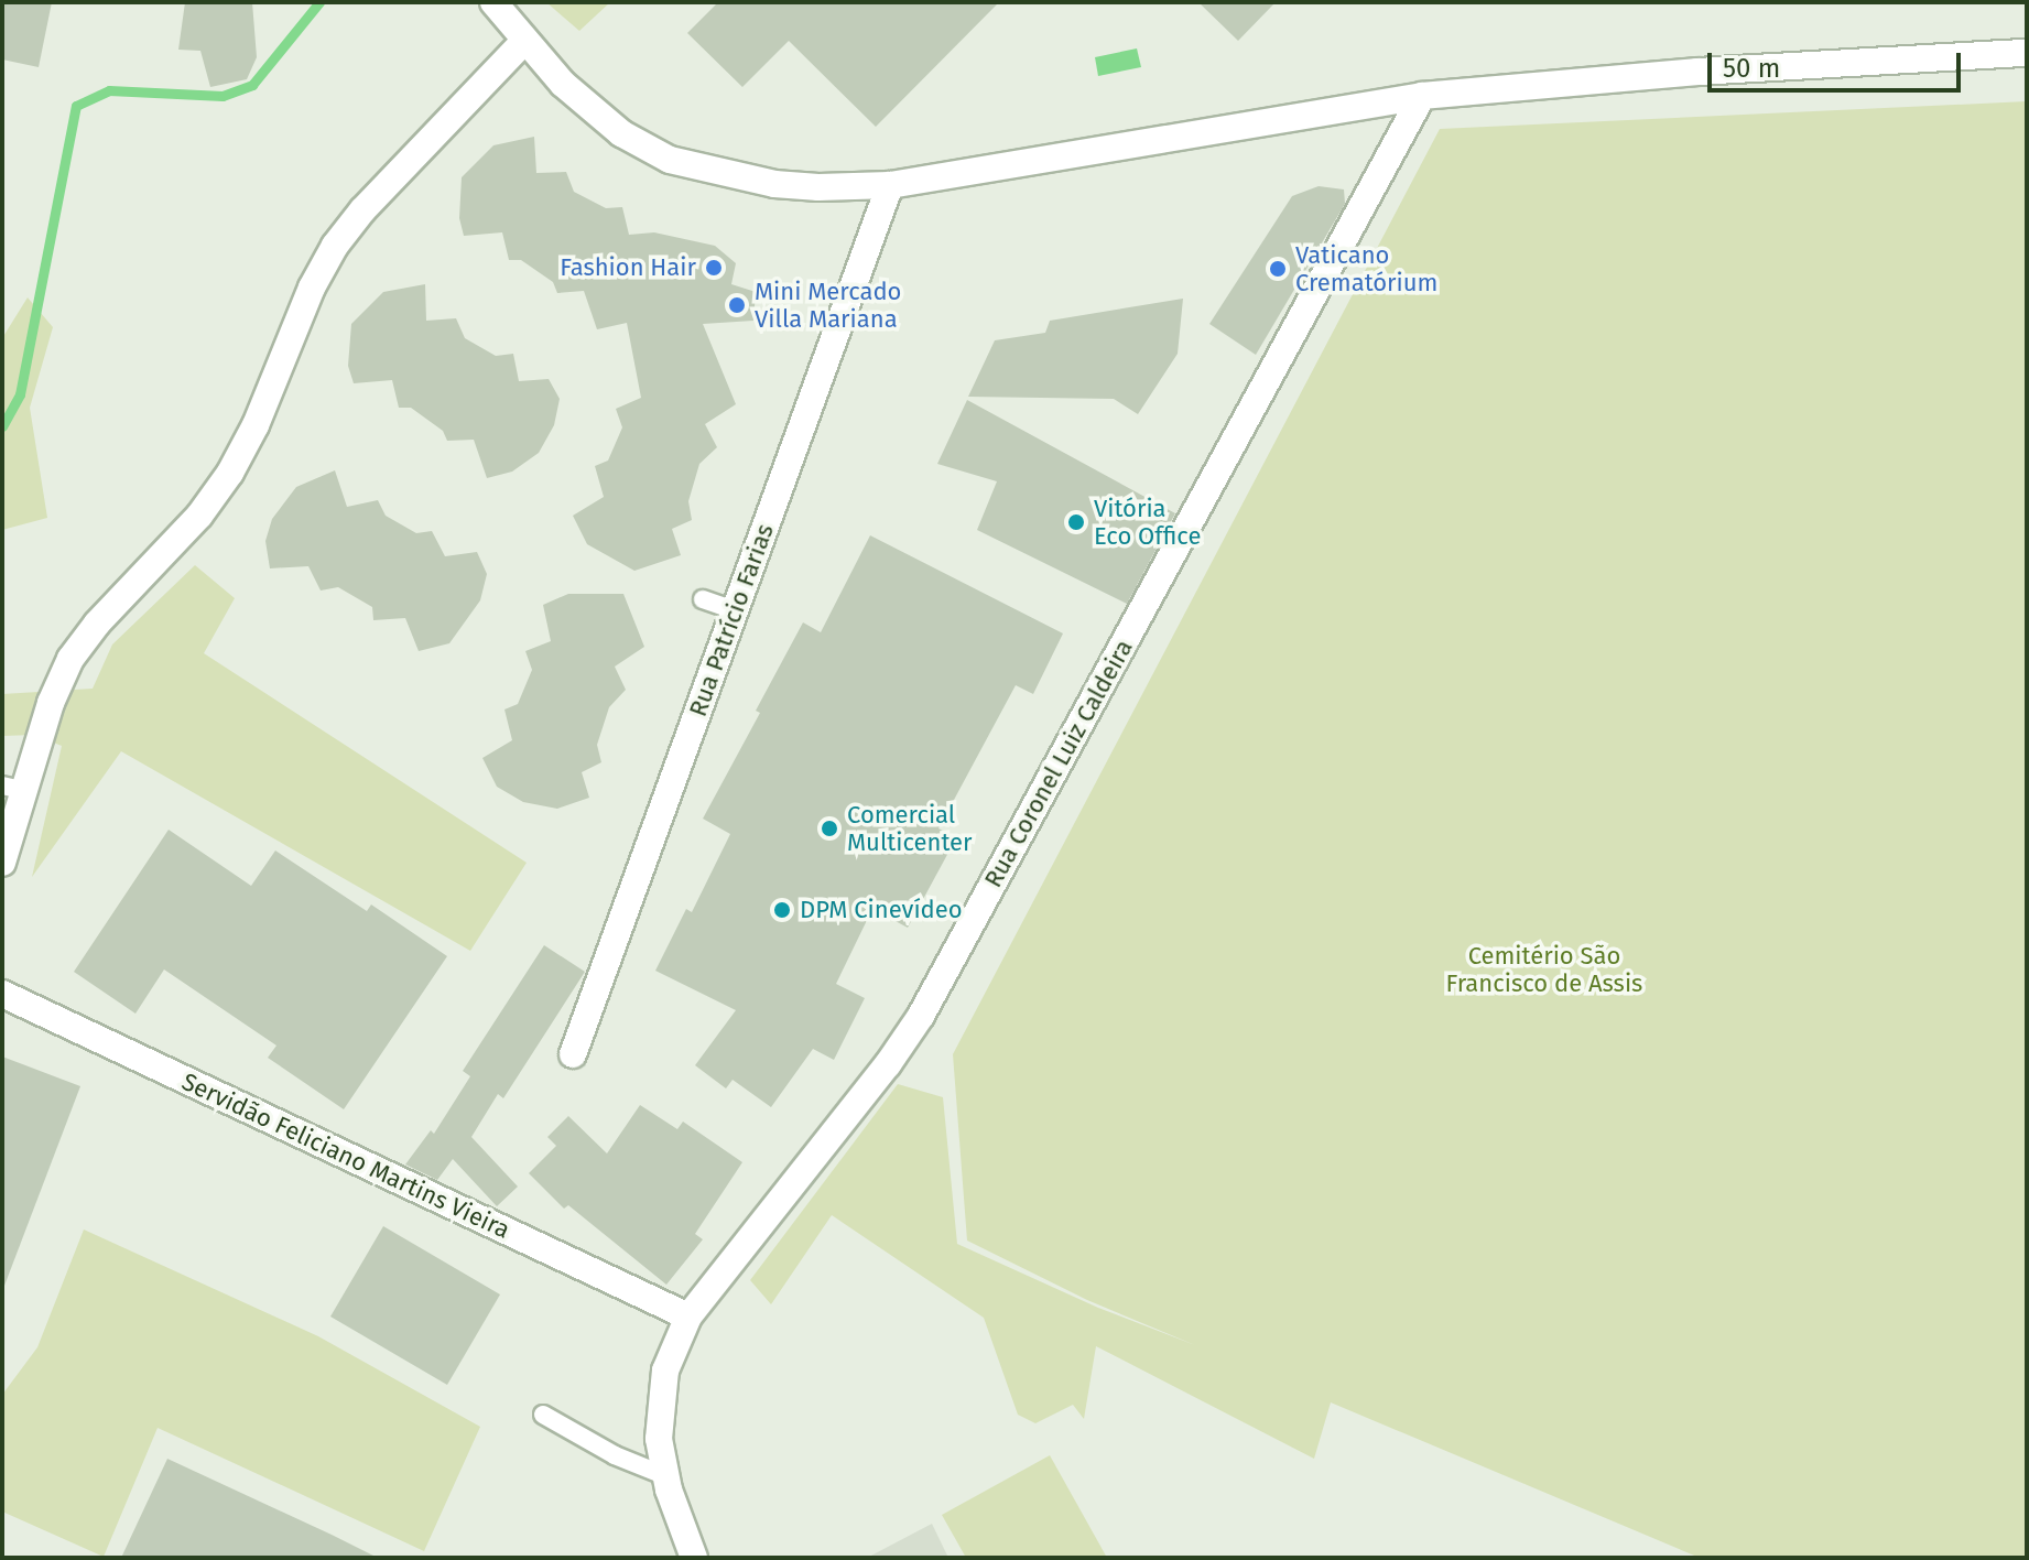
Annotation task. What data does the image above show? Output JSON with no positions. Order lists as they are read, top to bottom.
{
  "streets": {
    "street": ["Rua Patrício Farias", "Rua Coronel Luiz Caldeira", "Servidão Feliciano Martins Vieira"]
  },
  "crossings": [
    ["Rua Coronel Luiz Caldeira", "Servidão Feliciano Martins Vieira"]
  ],
  "parks": ["Cemitério São Francisco de Assis"],
  "places": [
    "Fashion Hair",
    "Vaticano Crematórium",
    "Mini Mercado Villa Mariana",
    "Vitória Eco Office",
    "Comercial Multicenter",
    "DPM Cinevídeo"
  ],
  "scale_bar": "50 m"
}
